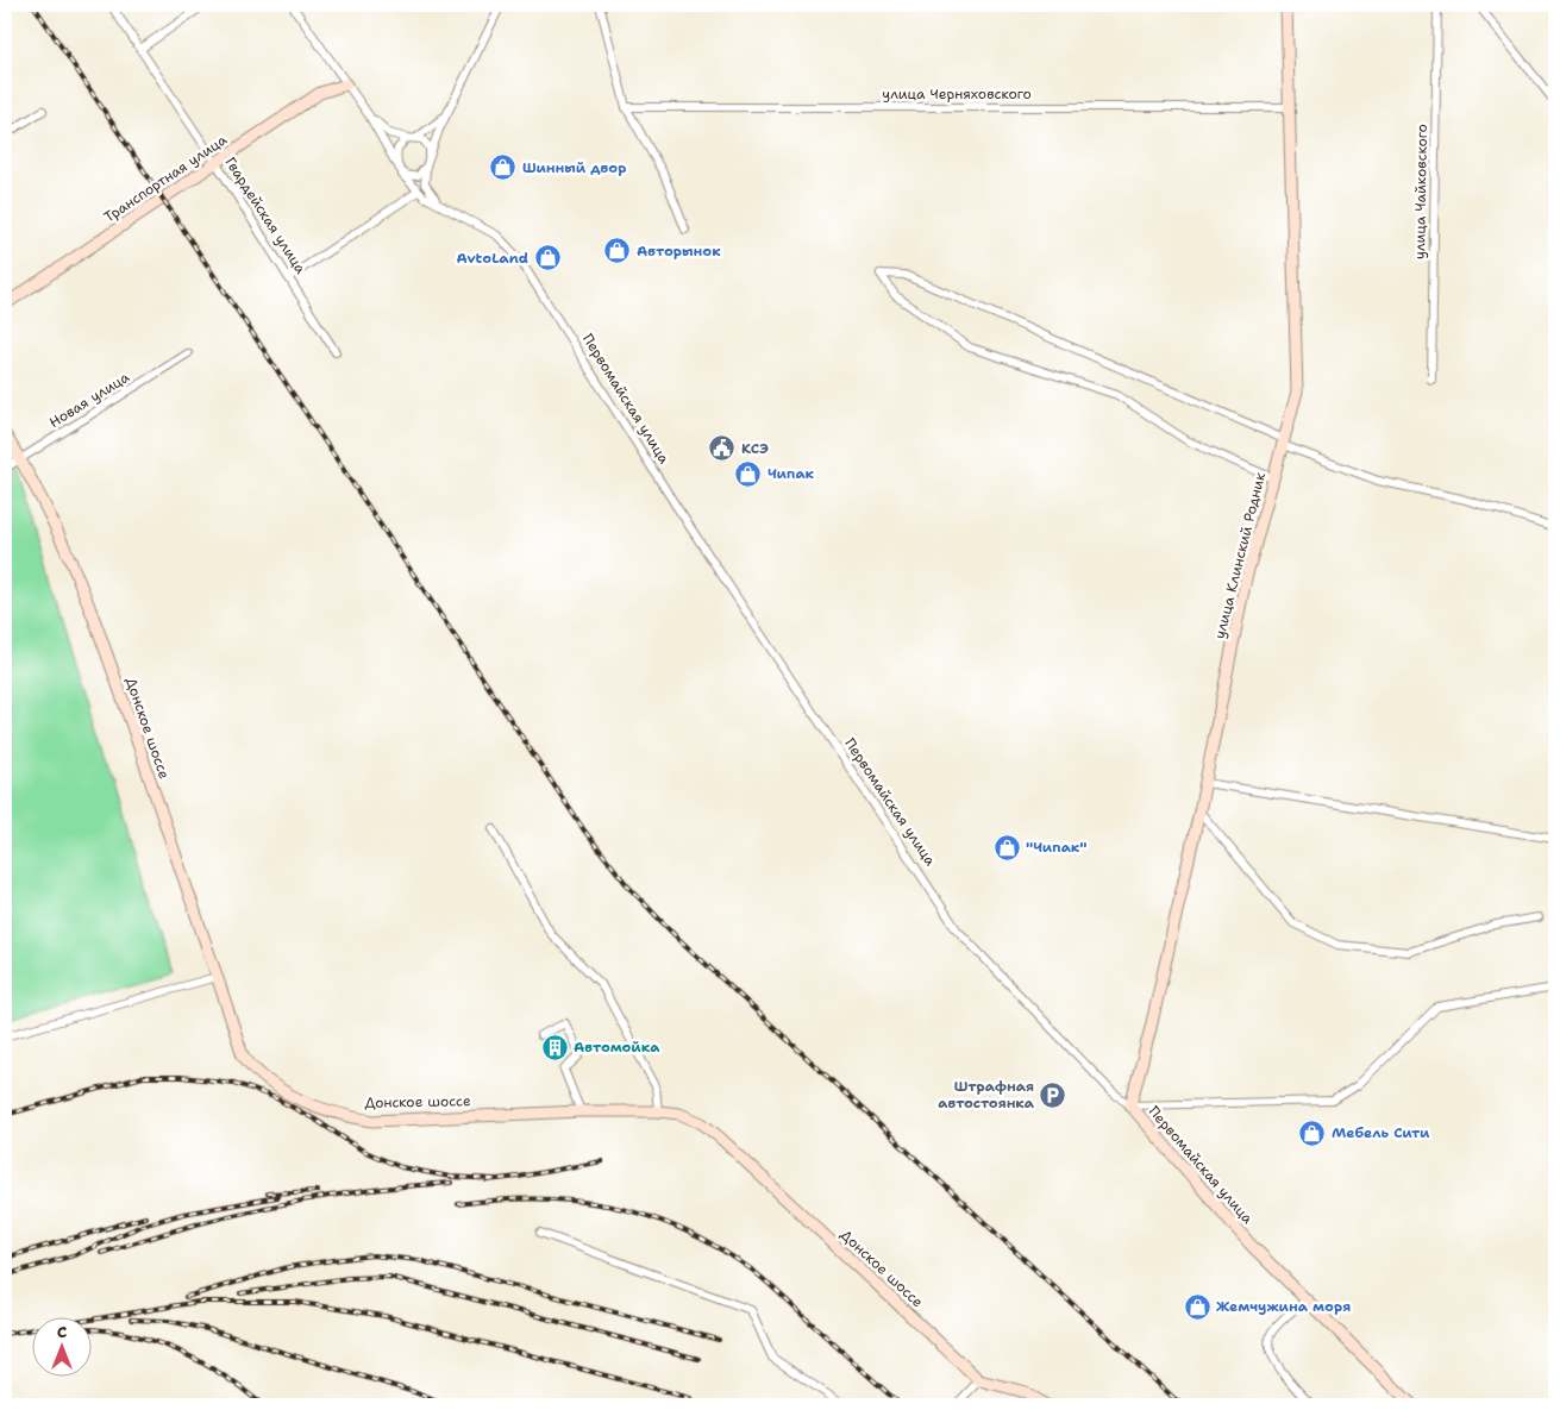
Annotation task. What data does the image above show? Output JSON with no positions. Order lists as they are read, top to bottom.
{
  "streets": {
    "main road": [
      "Транспортная улица",
      "Первомайская улица",
      "улица Клинский Родник",
      "Донское шоссе"
    ],
    "street": [
      "улица Черняховского",
      "улица Чайковского",
      "Гвардейская улица",
      "Новая улица"
    ]
  },
  "crossings": [
    ["улица Черняховского", "улица Клинский Родник"],
    ["Транспортная улица", "Гвардейская улица"],
    ["Первомайская улица", "улица Клинский Родник"],
    ["Новая улица", "Донское шоссе"]
  ],
  "places": {
    "shop": [
      "Шинный двор",
      "Авторынок",
      "AvtoLand",
      "Чипак",
      "\"Чипак\"",
      "Мебель Сити",
      "Жемчужина моря"
    ],
    "public building": ["КСЭ"],
    "building": ["Автомойка"],
    "parking": ["Штрафная автостоянка"]
  },
  "north": "top"
}
